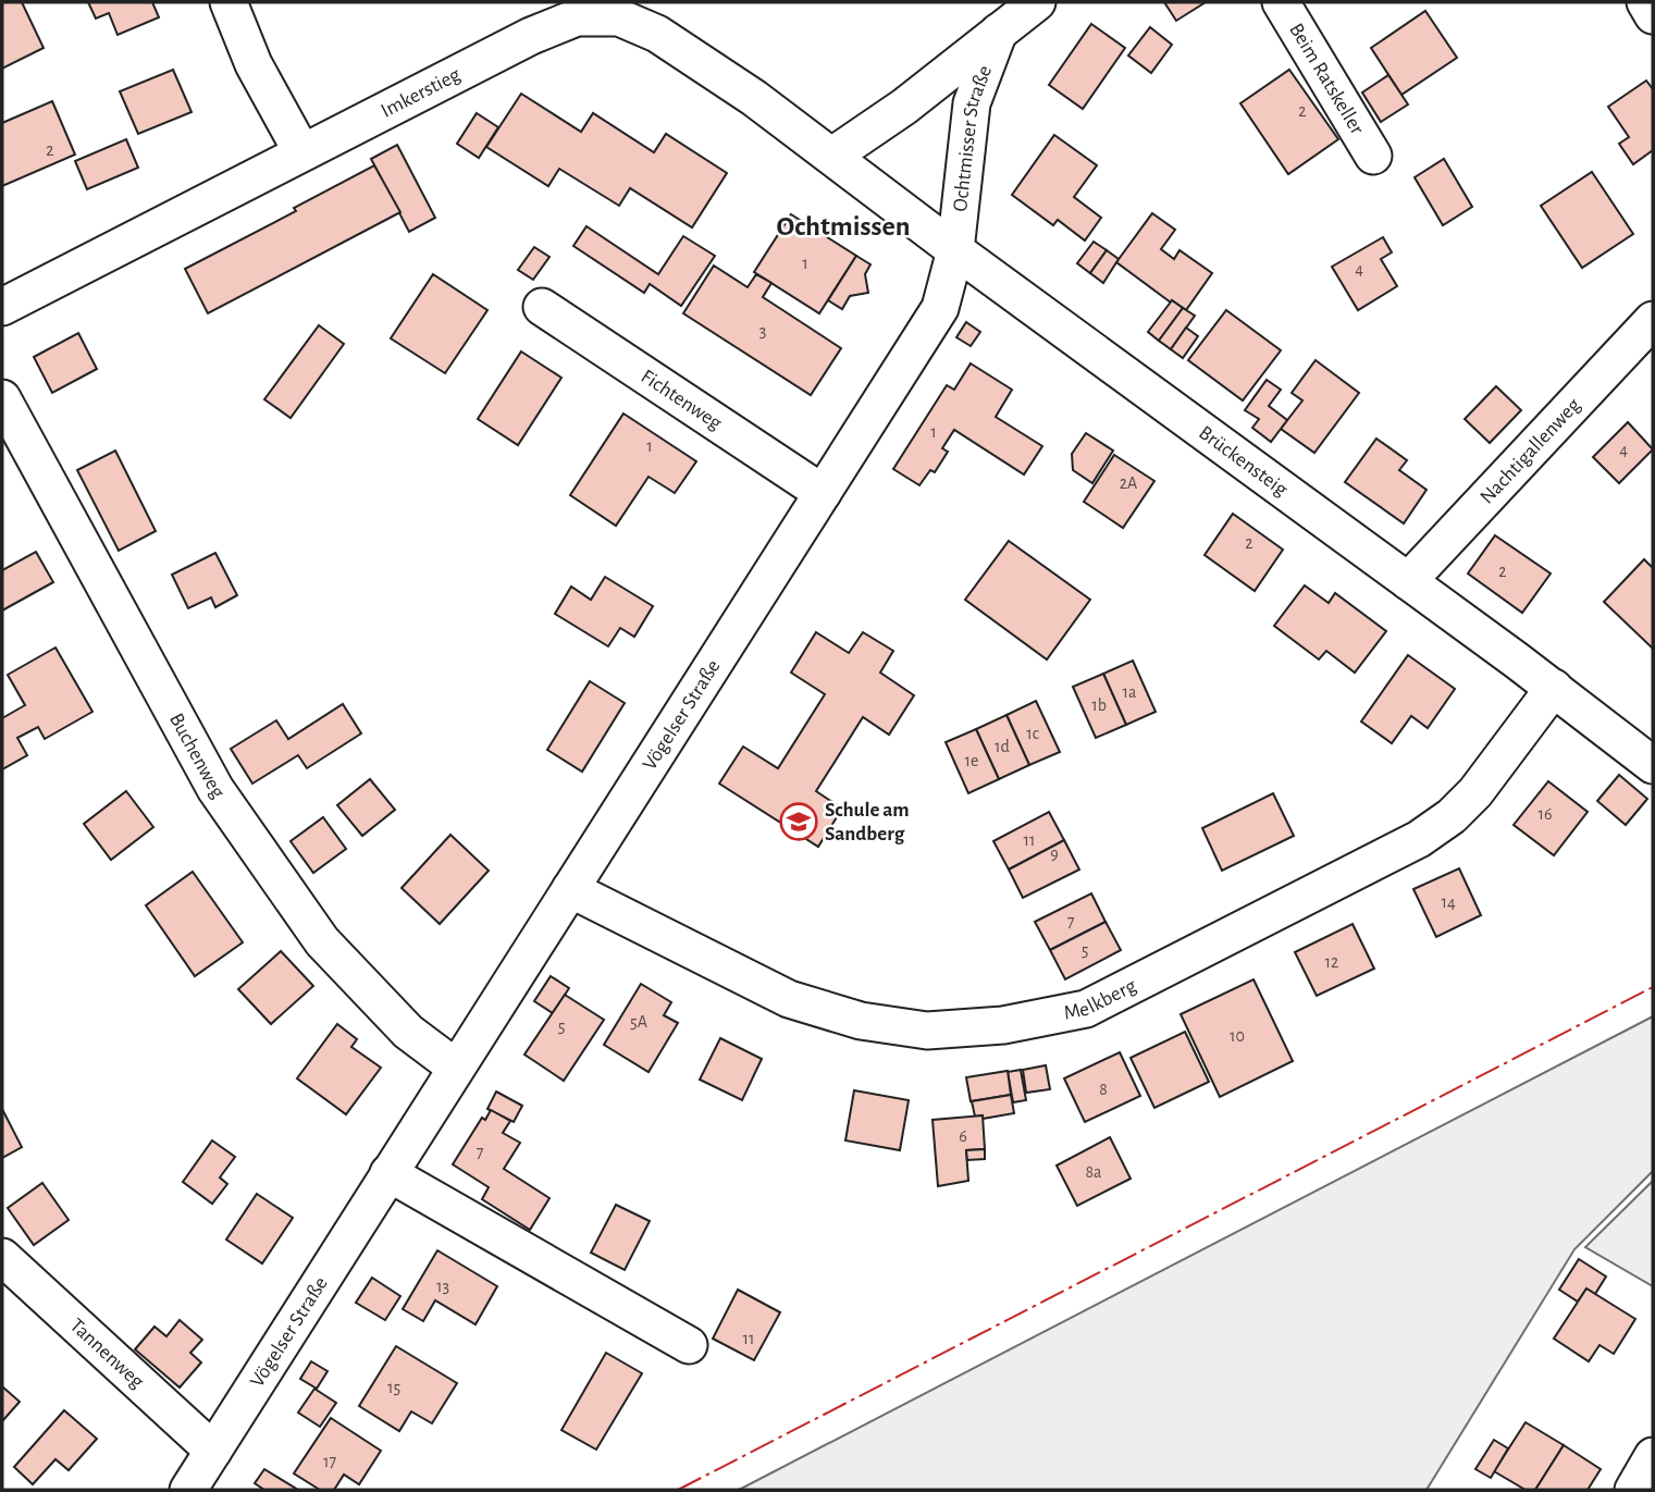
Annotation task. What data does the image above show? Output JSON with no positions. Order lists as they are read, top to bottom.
{
  "streets": {
    "street": [
      "Beim Ratskeller",
      "Imkerstieg",
      "Ochtmisser Straße",
      "Fichtenweg",
      "Nachtigallenweg",
      "Brückensteig",
      "Vögelser Straße",
      "Buchenweg",
      "Melkberg",
      "Tannenweg"
    ]
  },
  "crossings": [
    ["Imkerstieg", "Ochtmisser Straße"],
    ["Imkerstieg", "Brückensteig"],
    ["Ochtmisser Straße", "Brückensteig"],
    ["Ochtmisser Straße", "Vögelser Straße"],
    ["Fichtenweg", "Vögelser Straße"],
    ["Nachtigallenweg", "Brückensteig"],
    ["Brückensteig", "Vögelser Straße"],
    ["Brückensteig", "Melkberg"],
    ["Vögelser Straße", "Buchenweg"],
    ["Vögelser Straße", "Melkberg"],
    ["Vögelser Straße", "Tannenweg"]
  ],
  "districts": ["Ochtmissen"],
  "places": {
    "school or university": ["Schule am Sandberg"]
  },
  "house_numbers": [
    "2",
    "2",
    "1",
    "4",
    "3",
    "1",
    "1",
    "4",
    "2A",
    "2",
    "2",
    "1a",
    "1b",
    "1c",
    "1d",
    "1e",
    "16",
    "11",
    "9",
    "14",
    "7",
    "5",
    "12",
    "5A",
    "5",
    "10",
    "8",
    "6",
    "7",
    "8a",
    "13",
    "11",
    "15",
    "17"
  ]
}
